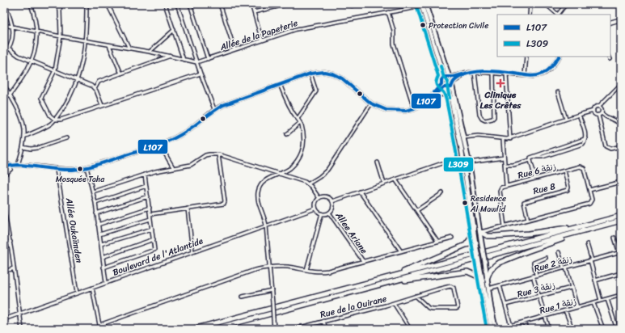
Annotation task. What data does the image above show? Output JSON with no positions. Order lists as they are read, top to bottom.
{
  "streets": {
    "street": [
      "Allée de la Papeterie",
      "Rue 6 زنقة",
      "Rue 8",
      "Allée Oukaïmden",
      "Allee Ariane",
      "Boulevard de l'Atlantide",
      "Rue 2 زنقة",
      "Rue 3 زنقة",
      "Rue 1 زنقة",
      "Rue de la Ouirane"
    ]
  },
  "crossings": [
    ["Rue 6 زنقة", "Rue 8"],
    ["Allée Oukaïmden", "Boulevard de l'Atlantide"],
    ["Allee Ariane", "Boulevard de l'Atlantide"]
  ],
  "places": {
    "other": ["Protection Civile", "Mosquée Taha", "Residence Al Mawlid"],
    "health": ["Clinique Les Crêtes"]
  },
  "lines": ["transit line L309", "transit line L107"],
  "legend": ["L107", "L309"]
}
